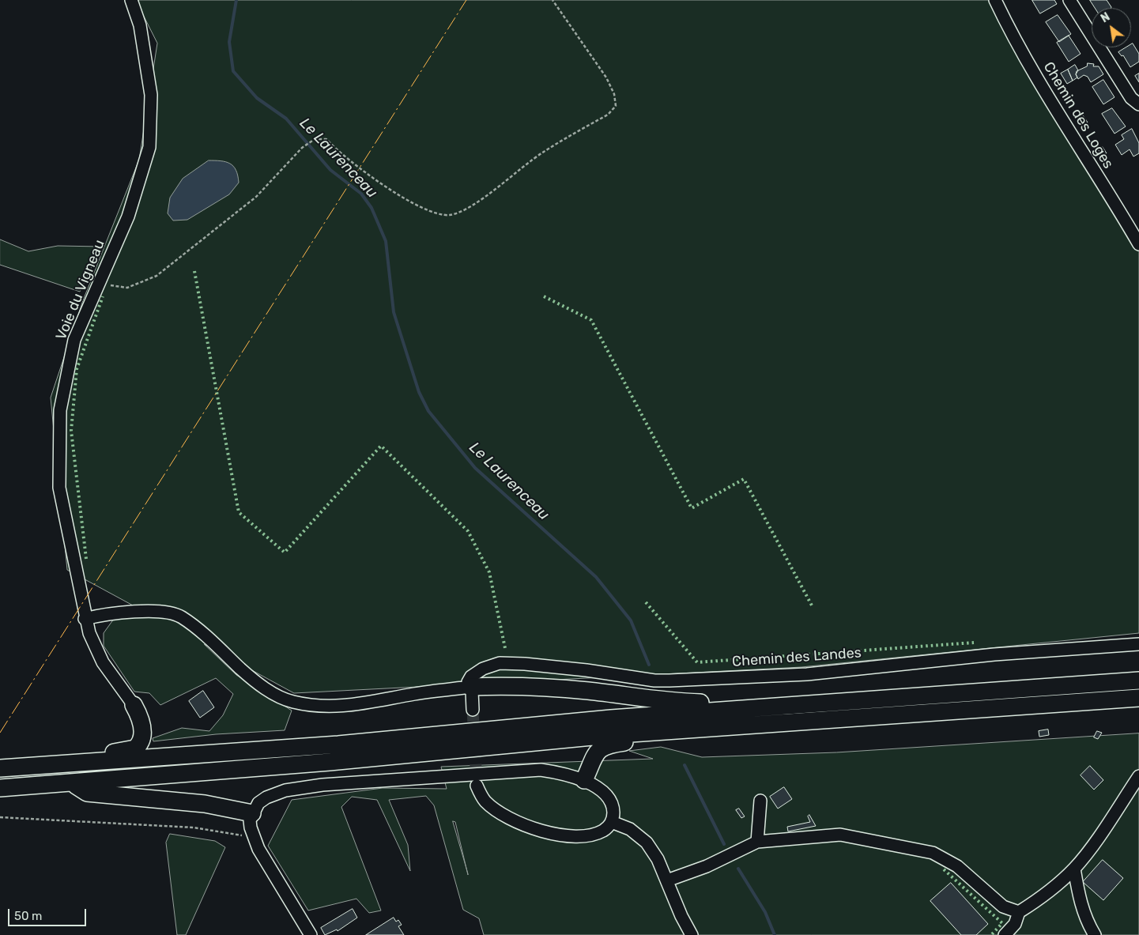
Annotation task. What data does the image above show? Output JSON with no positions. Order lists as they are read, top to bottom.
{
  "streets": {
    "street": ["Chemin des Loges", "Voie du Vigneau", "Chemin des Landes"]
  },
  "water": ["Le Laurenceau"],
  "scale_bar": "50 m",
  "north": "top left"
}
